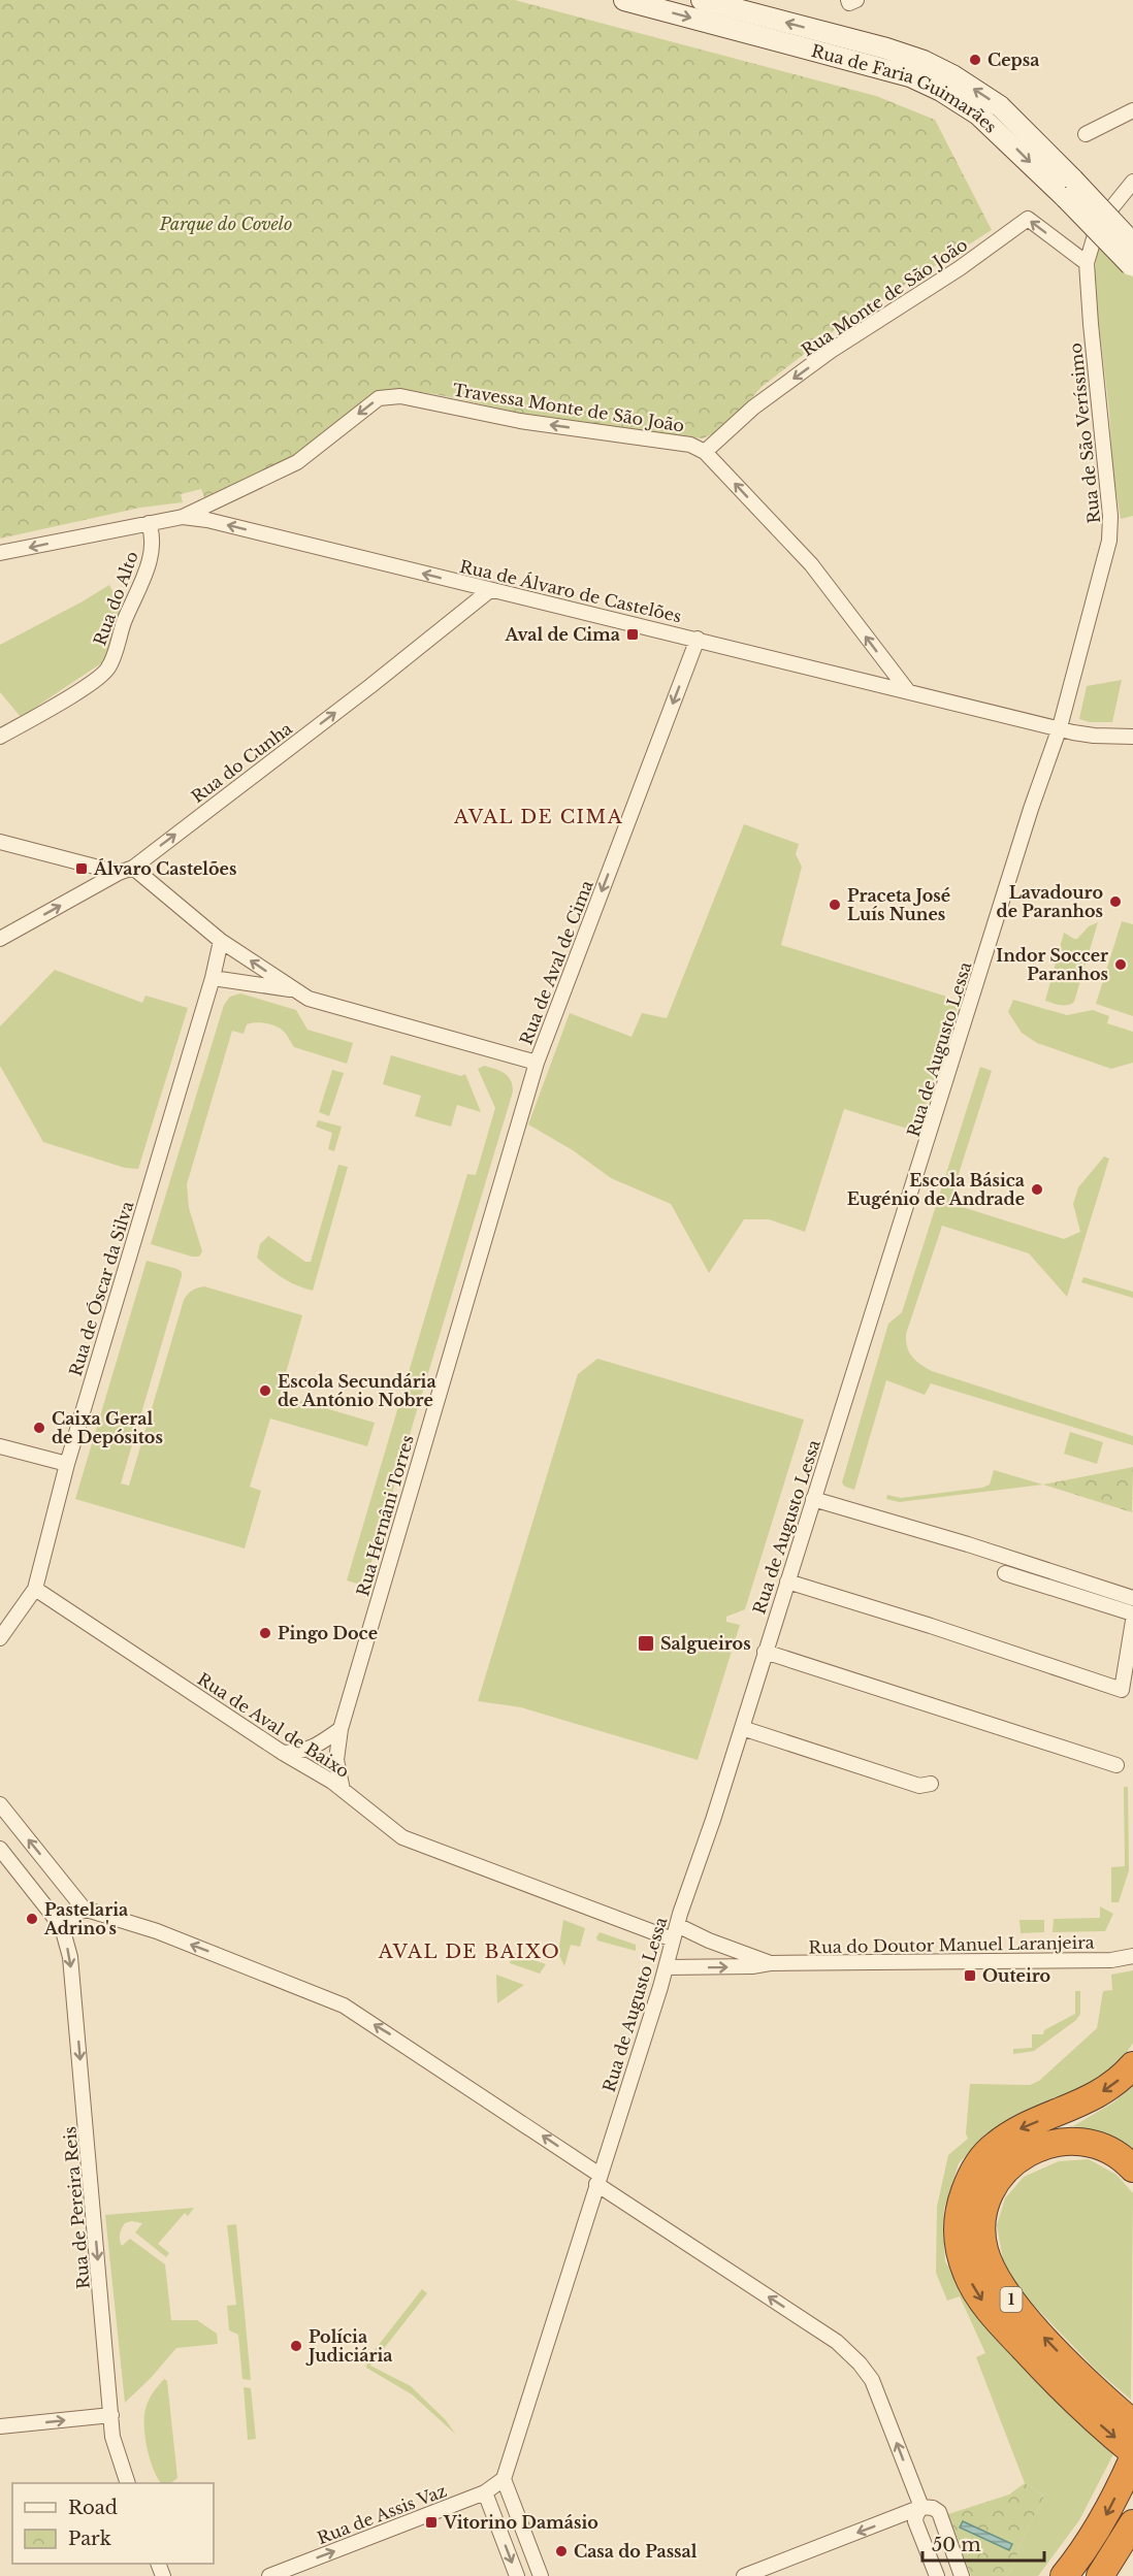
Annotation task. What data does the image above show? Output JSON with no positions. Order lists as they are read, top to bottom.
{
  "streets": {
    "highway": ["1"],
    "main road": ["Rua de Faria Guimarães"],
    "street": [
      "Rua Monte de São João",
      "Travessa Monte de São João",
      "Rua de São Veríssimo",
      "Rua de Álvaro de Castelões",
      "Rua do Alto",
      "Rua do Cunha",
      "Rua de Aval de Cima",
      "Rua de Augusto Lessa",
      "Rua de Óscar da Silva",
      "Rua Hernâni Torres",
      "Rua de Aval de Baixo",
      "Rua do Doutor Manuel Laranjeira",
      "Rua de Pereira Reis",
      "Rua de Assis Vaz"
    ]
  },
  "crossings": [
    ["Rua Monte de São João", "Travessa Monte de São João"],
    ["Rua Monte de São João", "Rua de São Veríssimo"],
    ["Travessa Monte de São João", "Rua de Álvaro de Castelões"],
    ["Rua de São Veríssimo", "Rua de Álvaro de Castelões"],
    ["Rua de São Veríssimo", "Rua de Augusto Lessa"],
    ["Rua de Álvaro de Castelões", "Rua do Alto"],
    ["Rua de Álvaro de Castelões", "Rua do Cunha"],
    ["Rua de Álvaro de Castelões", "Rua de Aval de Cima"],
    ["Rua de Álvaro de Castelões", "Rua de Augusto Lessa"],
    ["Rua do Cunha", "Rua de Aval de Cima"],
    ["Rua de Aval de Cima", "Rua de Óscar da Silva"],
    ["Rua de Aval de Cima", "Rua Hernâni Torres"],
    ["Rua de Augusto Lessa", "Rua de Aval de Baixo"],
    ["Rua de Augusto Lessa", "Rua do Doutor Manuel Laranjeira"],
    ["Rua de Augusto Lessa", "Rua de Assis Vaz"],
    ["Rua de Óscar da Silva", "Rua de Aval de Baixo"],
    ["Rua Hernâni Torres", "Rua de Aval de Baixo"]
  ],
  "one_way": [
    "Rua Monte de São João",
    "Travessa Monte de São João",
    "Rua de Álvaro de Castelões",
    "Rua do Cunha",
    "Rua de Aval de Cima",
    "Rua de Pereira Reis",
    "Rua de Assis Vaz"
  ],
  "districts": ["AVAL DE CIMA", "AVAL DE BAIXO"],
  "parks": ["Parque do Covelo"],
  "places": {
    "other": [
      "Cepsa",
      "Lavadouro de Paranhos",
      "Praceta José Luís Nunes",
      "Indor Soccer Paranhos",
      "Escola Básica Eugénio de Andrade",
      "Escola Secundária de António Nobre",
      "Caixa Geral de Depósitos",
      "Pingo Doce",
      "Pastelaria Adrino's",
      "Polícia Judiciária",
      "Casa do Passal"
    ],
    "transit": [
      "Aval de Cima",
      "Álvaro Castelões",
      "Salgueiros",
      "Outeiro",
      "Vitorino Damásio"
    ]
  },
  "legend": ["Road", "Park"],
  "scale_bar": "50 m"
}
